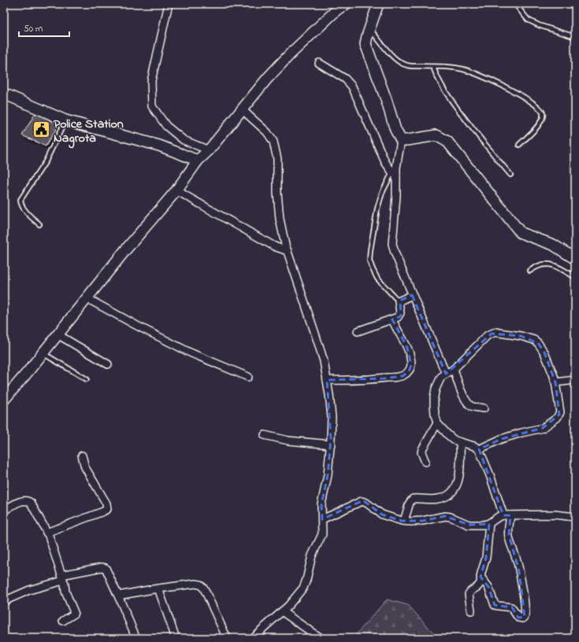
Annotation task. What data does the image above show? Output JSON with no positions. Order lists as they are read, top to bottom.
{
  "places": {
    "public building": ["Police Station Nagrota"]
  },
  "scale_bar": "50 m"
}
